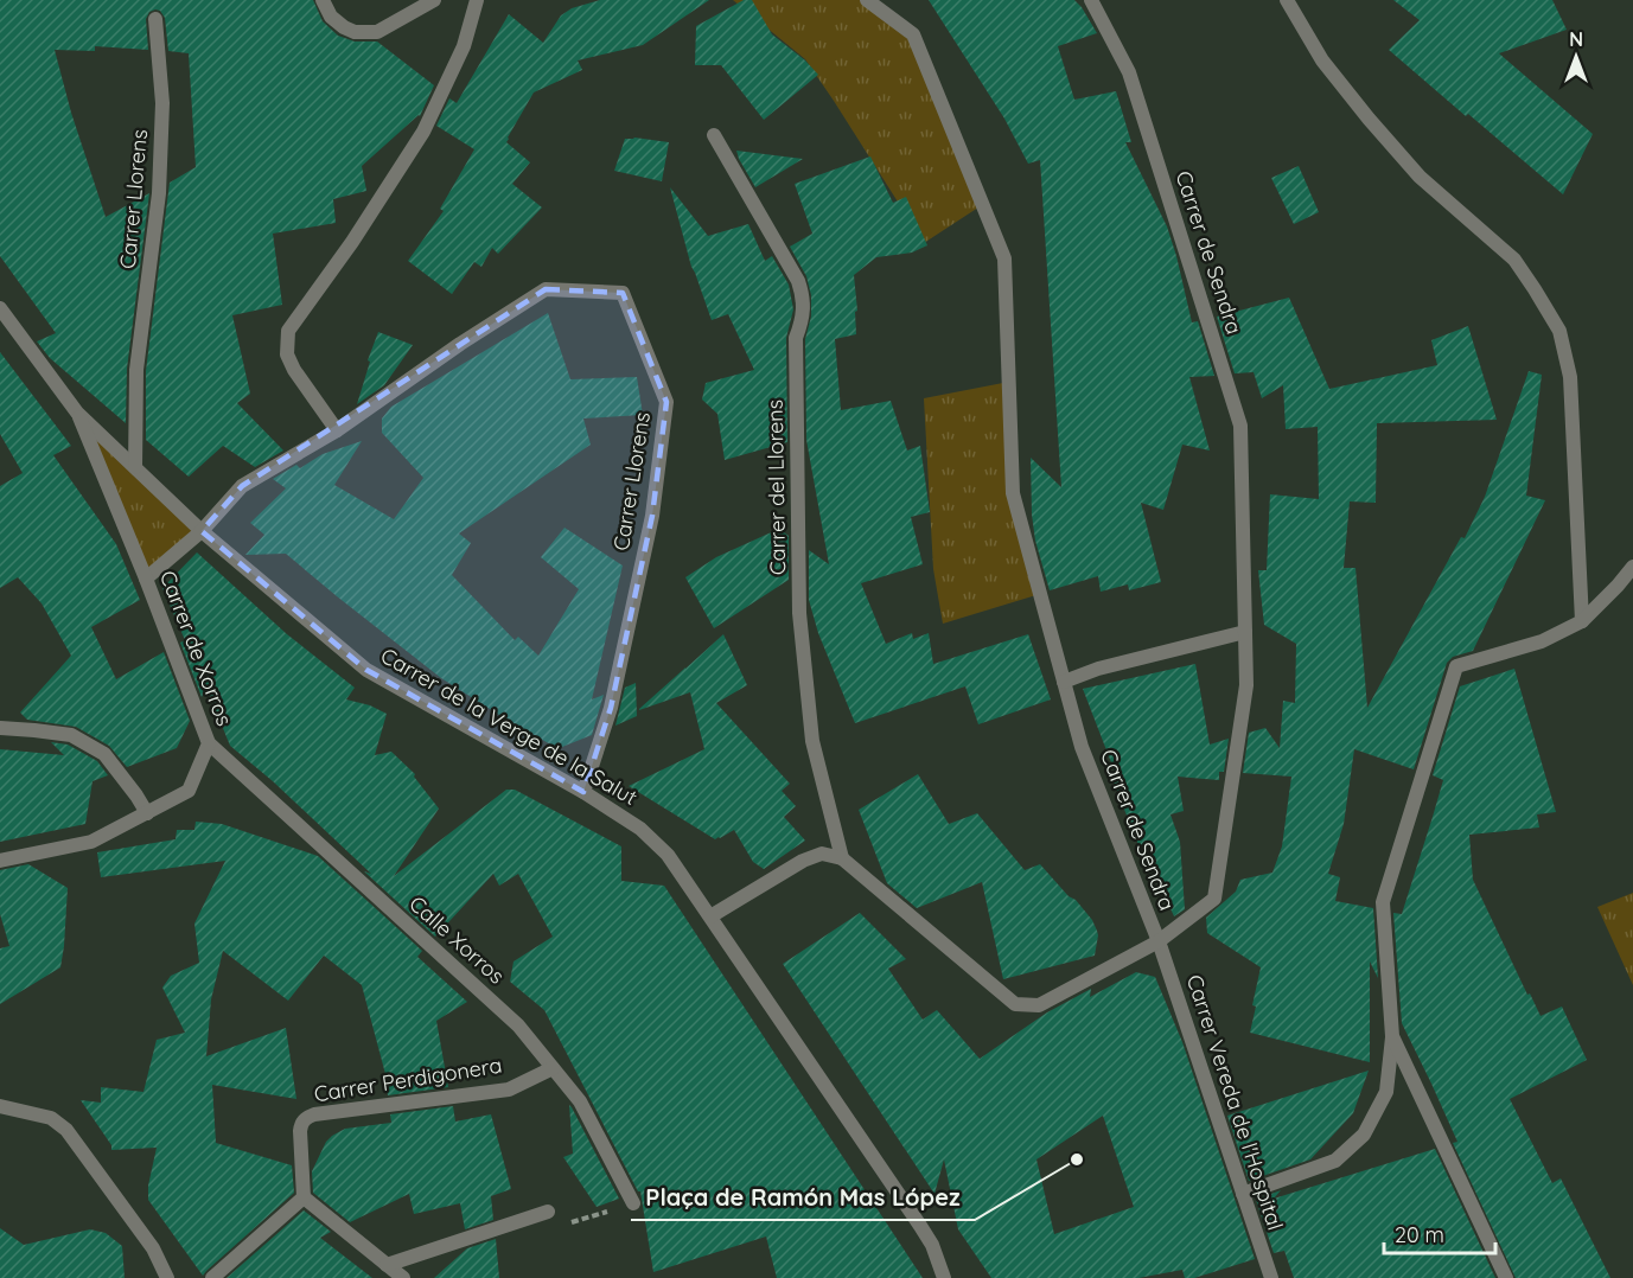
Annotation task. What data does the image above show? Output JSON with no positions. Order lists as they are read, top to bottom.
{
  "streets": {
    "street": [
      "Carrer Llorens",
      "Carrer de Sendra",
      "Carrer del Llorens",
      "Carrer de Xorros",
      "Carrer de la Verge de la Salut",
      "Calle Xorros",
      "Carrer Perdigonera",
      "Carrer Vereda de l'Hospital"
    ]
  },
  "crossings": [
    ["Carrer Llorens", "Carrer de Xorros"],
    ["Carrer Llorens", "Carrer de la Verge de la Salut"],
    ["Carrer de Sendra", "Carrer Vereda de l'Hospital"],
    ["Carrer de Xorros", "Carrer de la Verge de la Salut"],
    ["Carrer de Xorros", "Calle Xorros"],
    ["Calle Xorros", "Carrer Perdigonera"]
  ],
  "places": ["Plaça de Ramón Mas López"],
  "scale_bar": "20 m",
  "north": "top"
}
